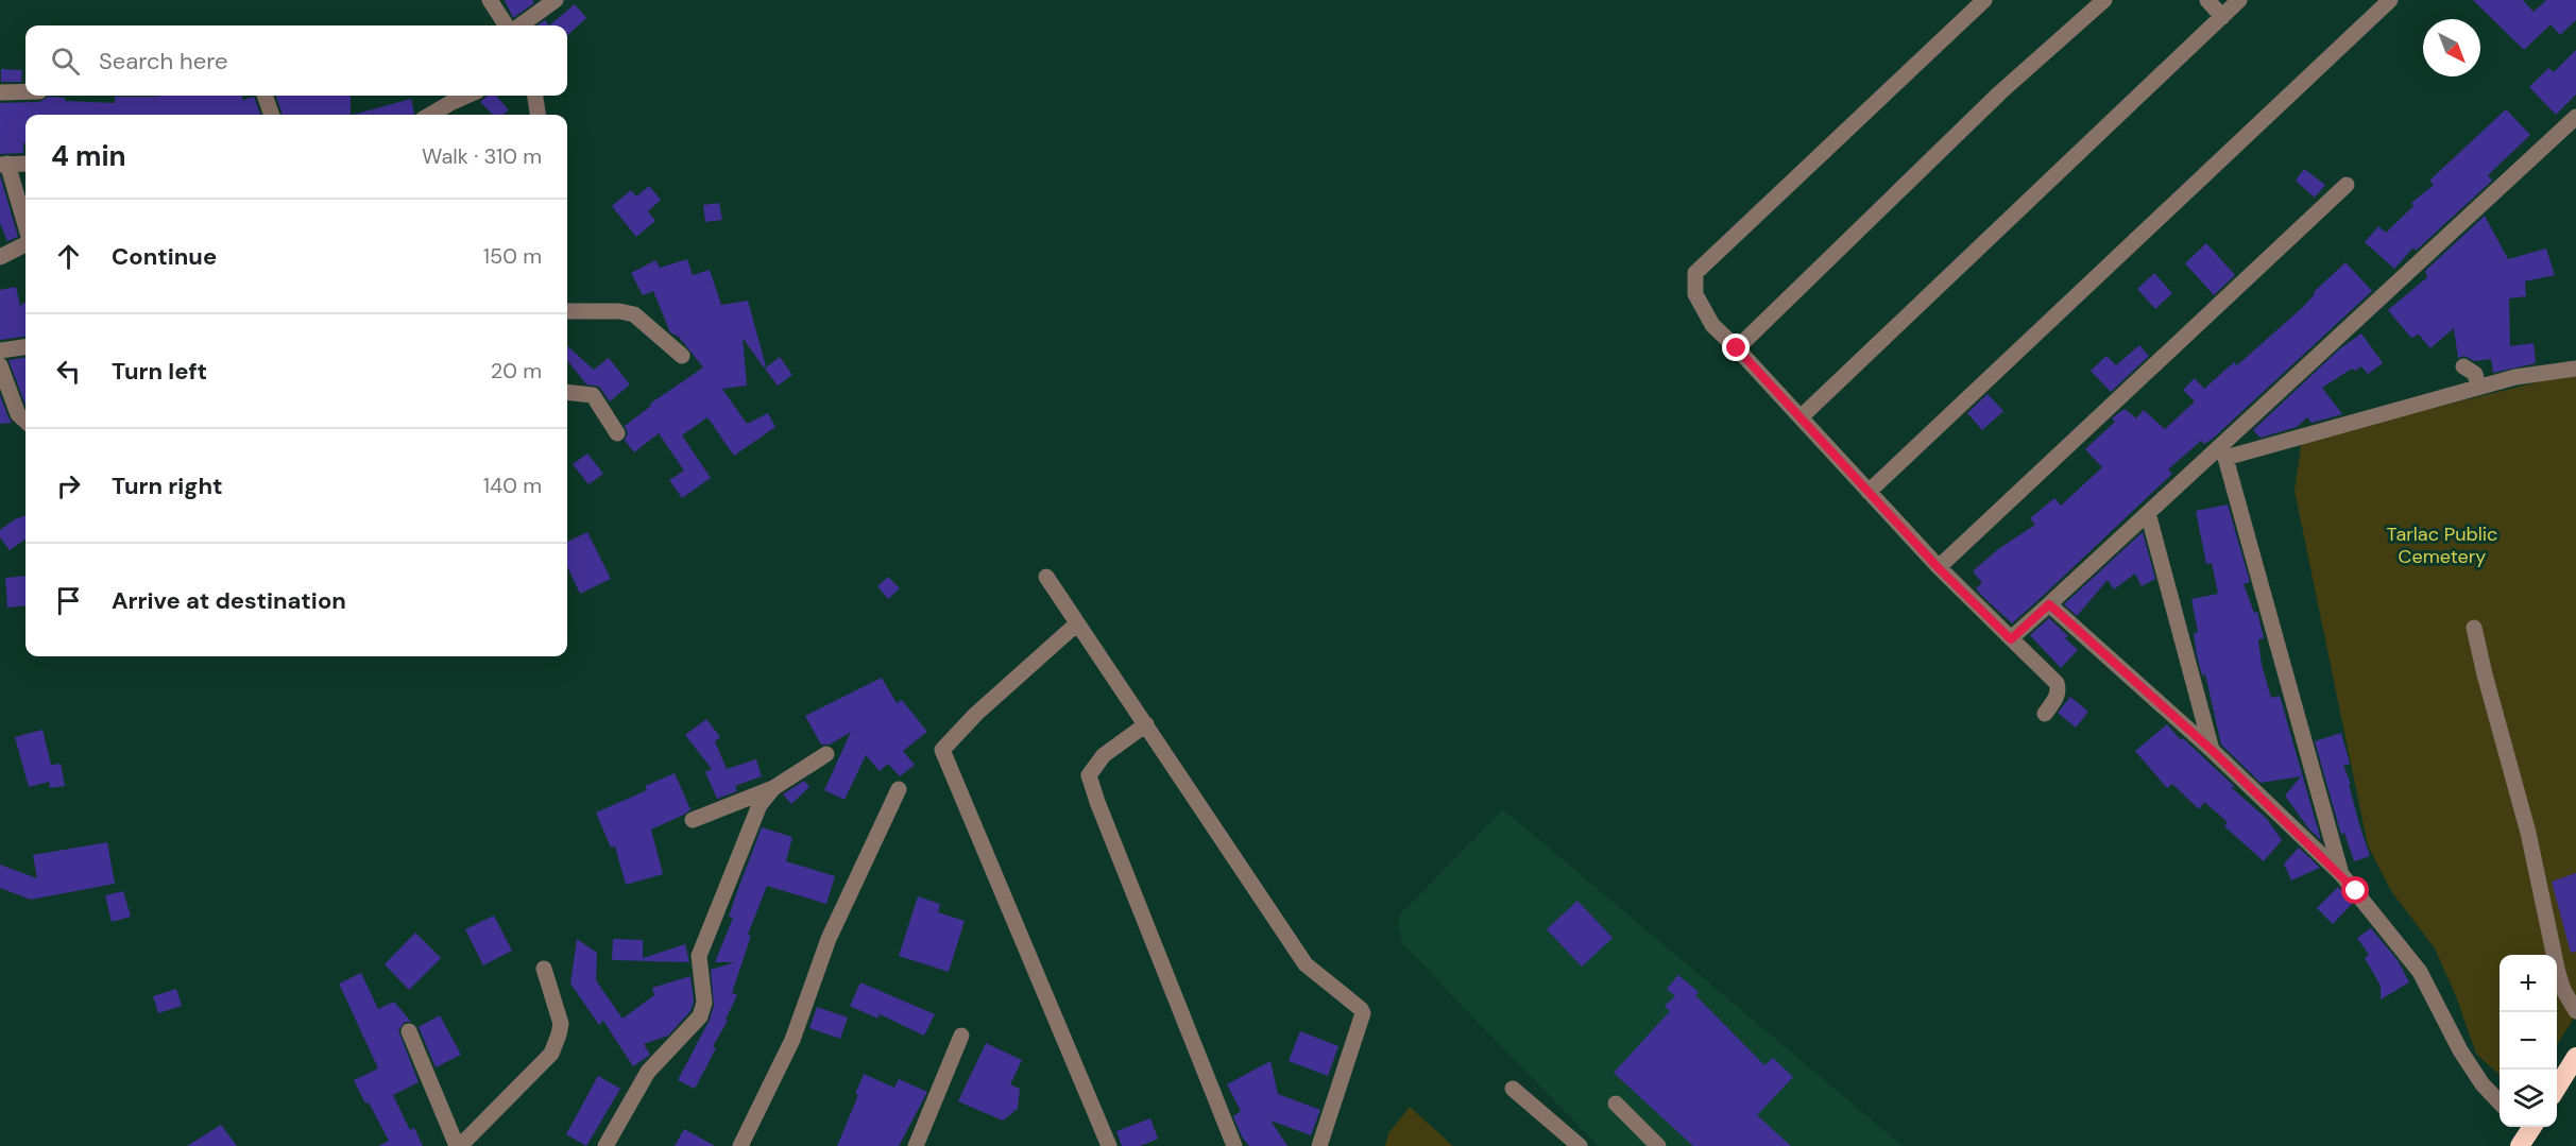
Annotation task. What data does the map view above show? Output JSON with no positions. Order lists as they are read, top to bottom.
{
  "parks": ["Tarlac Public Cemetery"],
  "north": "bottom right",
  "page": {
    "search": "Search here",
    "heading": ["4 min", "Walk · 310 m"],
    "list": [
      ["Continue", "150 m"],
      ["Turn left", "20 m"],
      ["Turn right", "140 m"],
      "Arrive at destination"
    ],
    "map_buttons": ["+", "−"]
  }
}
